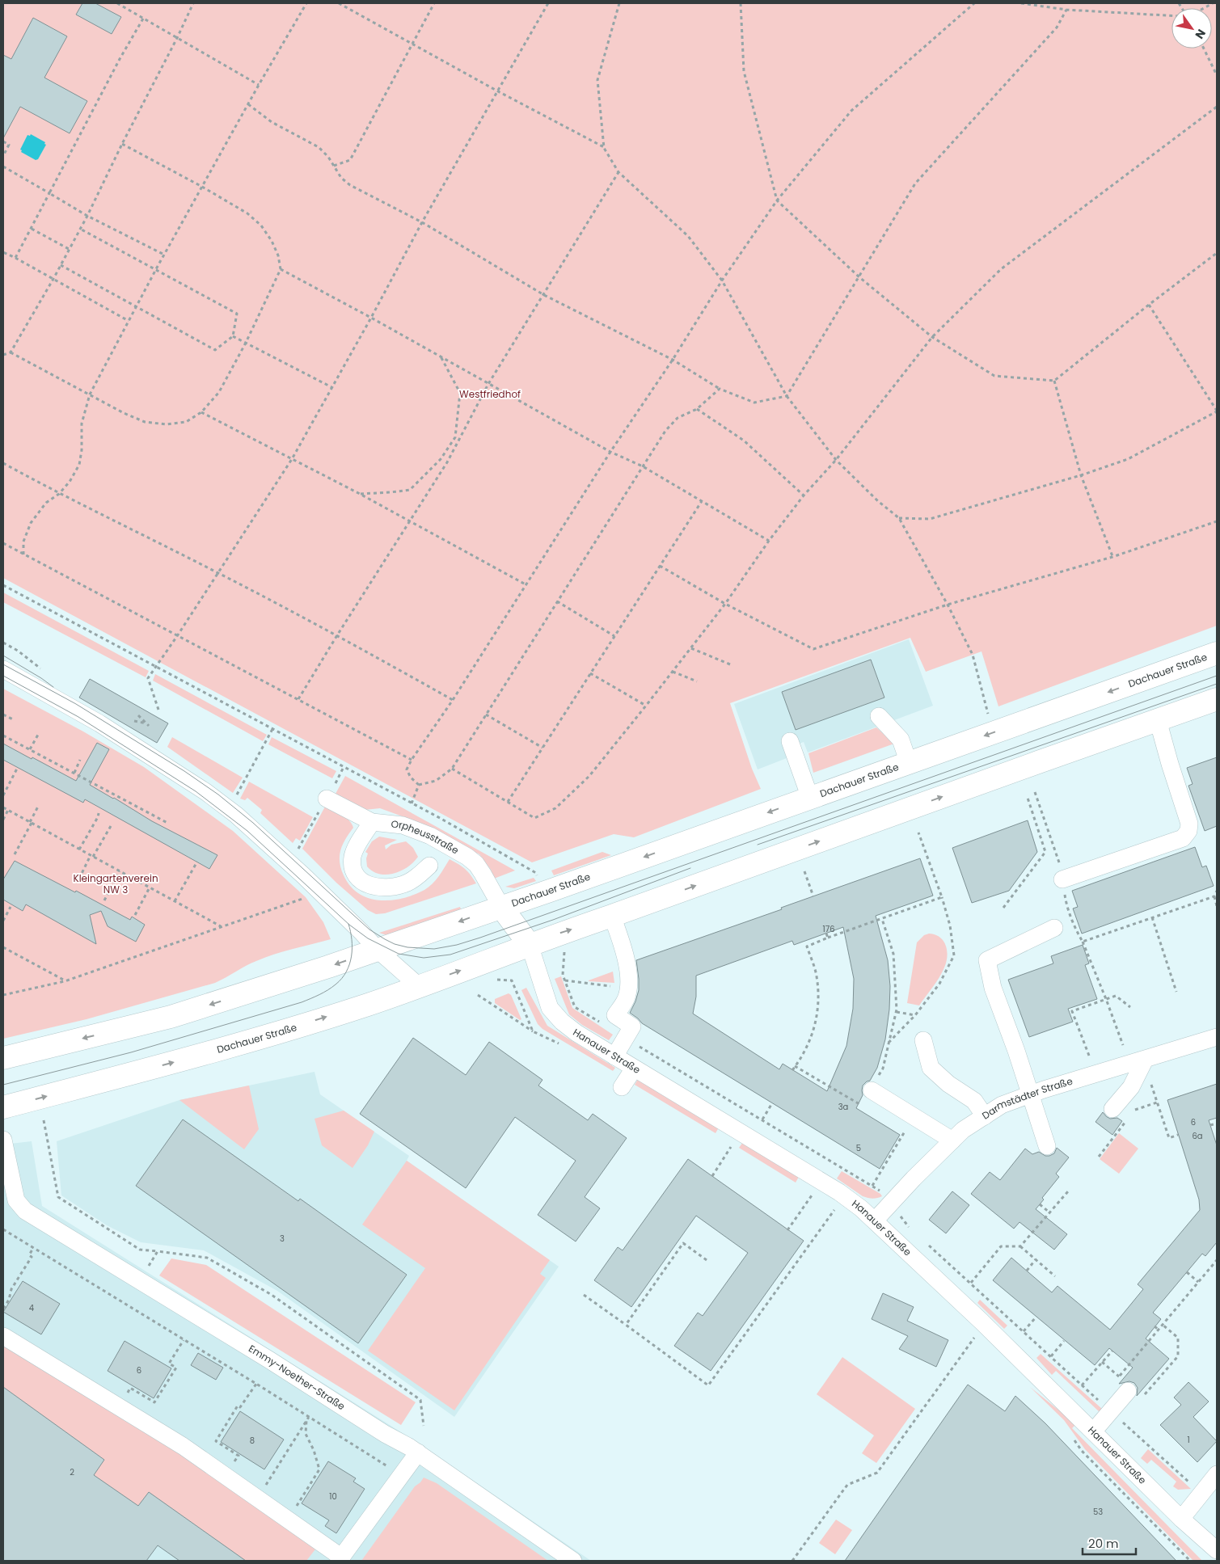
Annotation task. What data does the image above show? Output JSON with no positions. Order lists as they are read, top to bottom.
{
  "streets": {
    "main road": ["Dachauer Straße"],
    "street": [
      "Orpheusstraße",
      "Hanauer Straße",
      "Darmstädter Straße",
      "Emmy-Noether-Straße"
    ]
  },
  "crossings": [
    ["Dachauer Straße", "Orpheusstraße"],
    ["Dachauer Straße", "Hanauer Straße"],
    ["Hanauer Straße", "Darmstädter Straße"]
  ],
  "parks": ["Westfriedhof", "Kleingartenverein NW 3"],
  "house_numbers": [
    "176",
    "3a",
    "6",
    "6a",
    "5",
    "3",
    "4",
    "6",
    "1",
    "8",
    "2",
    "10",
    "53"
  ],
  "scale_bar": "20 m",
  "north": "bottom right"
}
